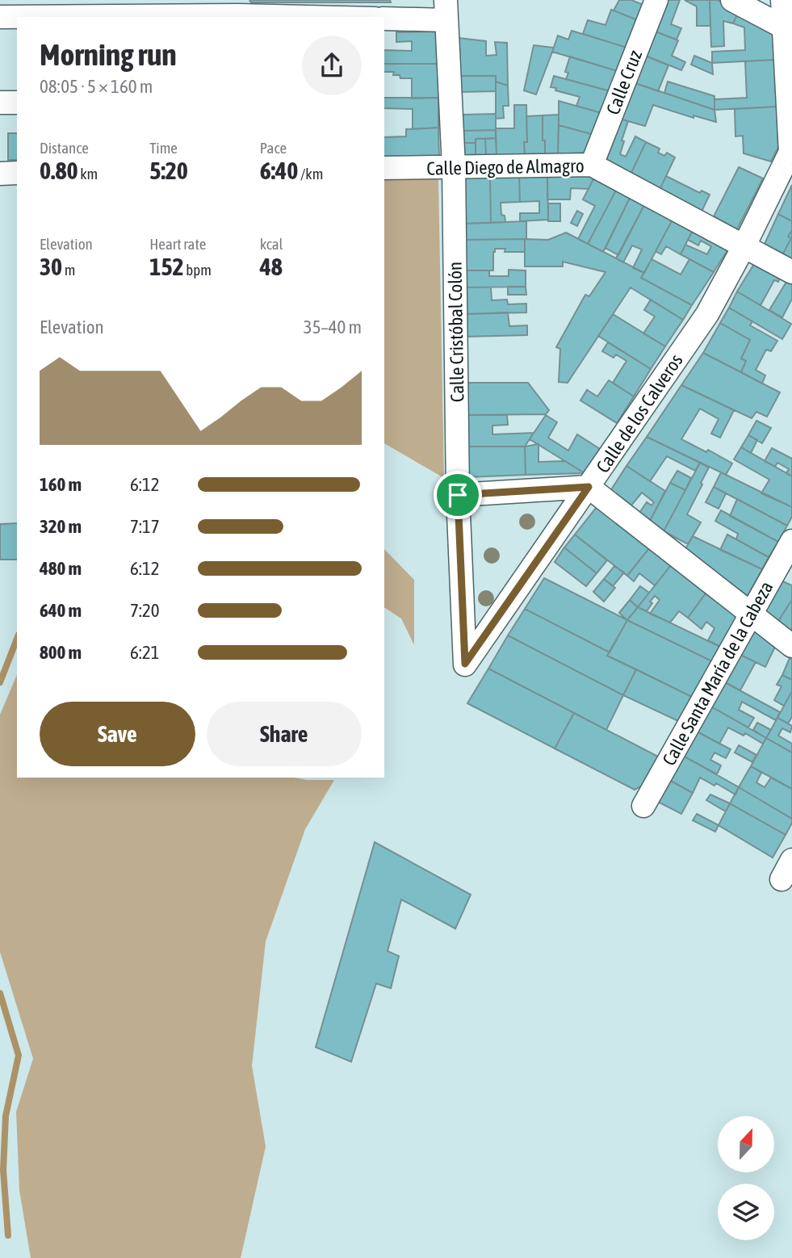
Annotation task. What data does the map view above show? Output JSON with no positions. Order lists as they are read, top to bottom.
{
  "streets": {
    "street": [
      "Calle Cruz",
      "Calle Diego de Almagro",
      "Calle Cristóbal Colón",
      "Calle de los Calveros",
      "Calle Santa María de la Cabeza"
    ]
  },
  "crossings": [
    ["Calle Cruz", "Calle Diego de Almagro"],
    ["Calle Diego de Almagro", "Calle Cristóbal Colón"],
    ["Calle Diego de Almagro", "Calle de los Calveros"],
    ["Calle Cristóbal Colón", "Calle de los Calveros"]
  ],
  "north": "top",
  "page": {
    "heading": ["Morning run", "08:05 · 5 × 160 m"],
    "stats": [
      ["Distance", "0.80 km"],
      ["Time", "5:20"],
      ["Pace", "6:40 /km"],
      ["Elevation", "30 m"],
      ["Heart rate", "152 bpm"],
      ["kcal", "48"]
    ],
    "chart": ["Elevation", "35–40 m"],
    "list": [
      {
        "name": "160 m",
        "note": "6:12"
      },
      {
        "name": "320 m",
        "note": "7:17"
      },
      {
        "name": "480 m",
        "note": "6:12"
      },
      {
        "name": "640 m",
        "note": "7:20"
      },
      {
        "name": "800 m",
        "note": "6:21"
      }
    ],
    "buttons": ["Save", "Share"]
  }
}
